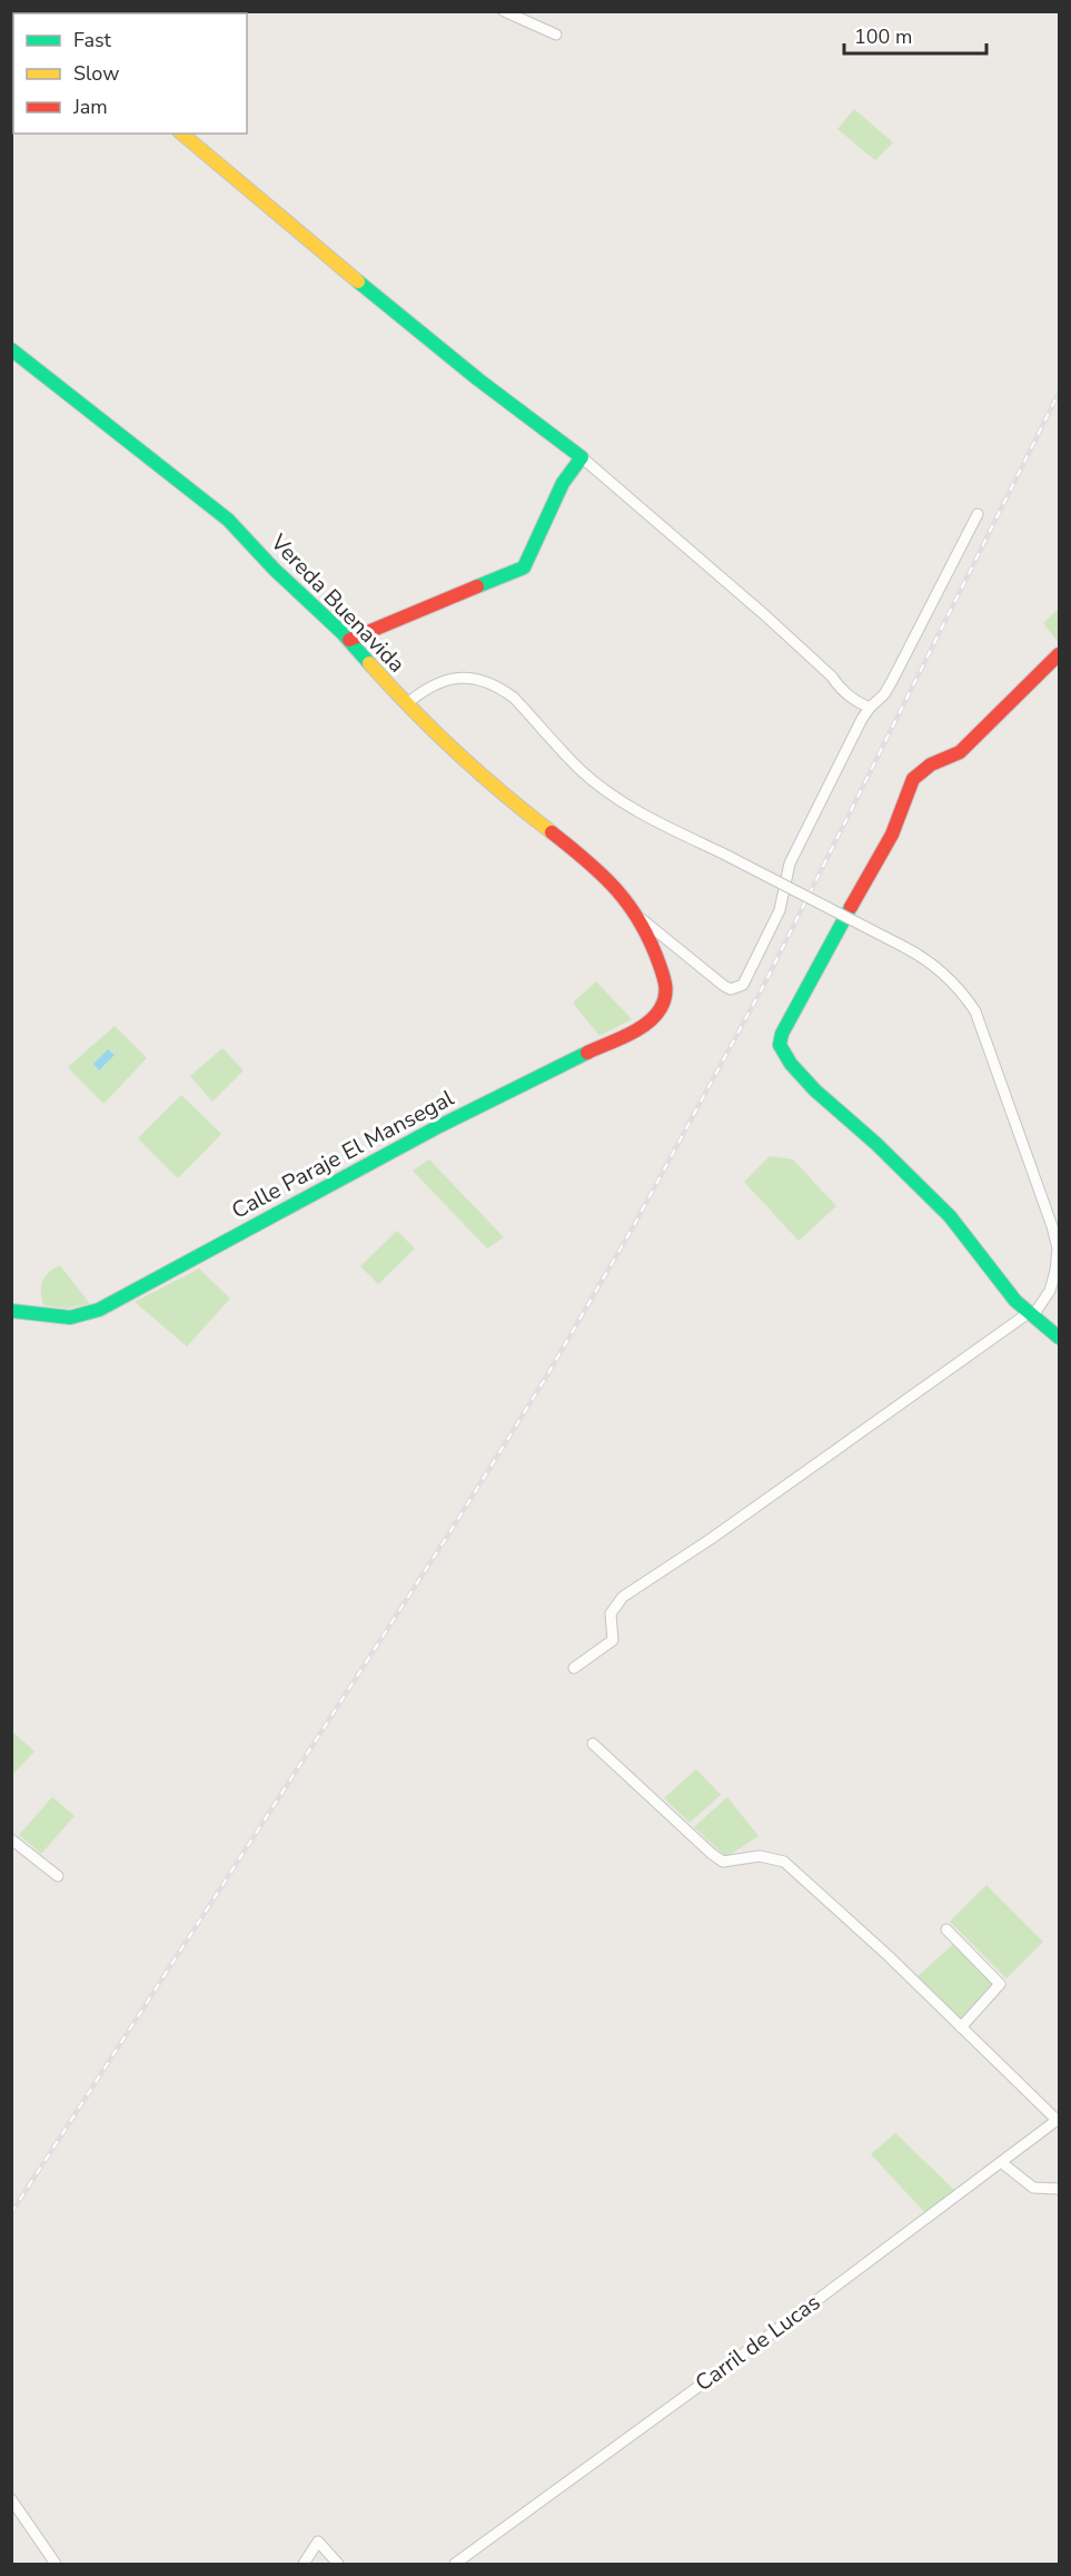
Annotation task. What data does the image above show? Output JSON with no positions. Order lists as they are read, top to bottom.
{
  "streets": {
    "street": ["Vereda Buenavida", "Calle Paraje El Mansegal", "Carril de Lucas"]
  },
  "crossings": [
    ["Vereda Buenavida", "Calle Paraje El Mansegal"]
  ],
  "legend": ["Fast", "Slow", "Jam"],
  "scale_bar": "100 m"
}
